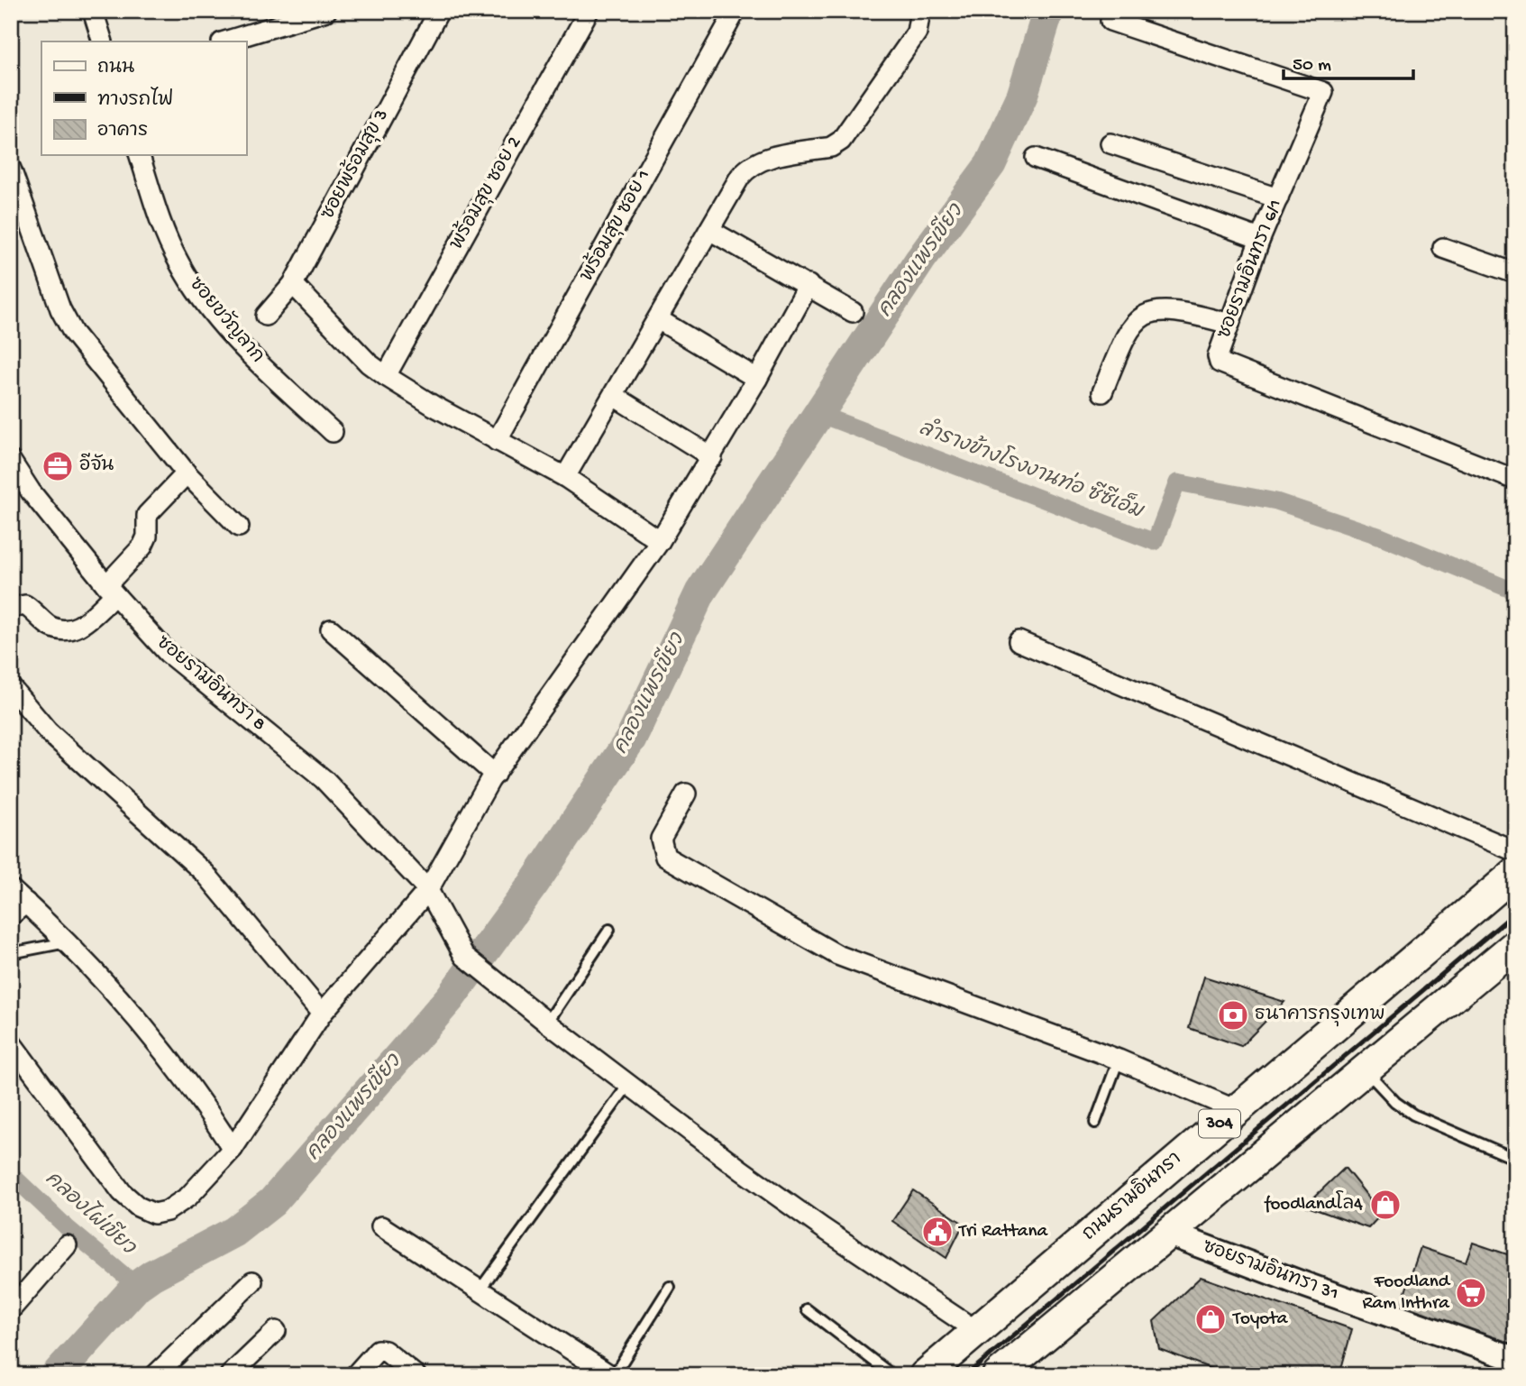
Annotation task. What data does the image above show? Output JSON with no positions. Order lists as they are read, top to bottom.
{
  "streets": {
    "main road": ["304", "ถนนรามอินทรา"],
    "street": [
      "ซอยพร้อมสุข 3",
      "พร้อมสุข ซอย 2",
      "พร้อมสุข ซอย 1",
      "ซอยรามอินทรา 6/1",
      "ซอยขวัญลาก",
      "ซอยรามอินทรา 8",
      "ซอยรามอินทรา 31"
    ]
  },
  "water": ["คลองแพรเขียว", "ลำรางข้างโรงงานท่อ ซีซีเอ็ม", "คลองไผ่เขียว"],
  "places": {
    "office": ["อีจัน"],
    "bank": ["ธนาคารกรุงเทพ"],
    "shop": ["foodlandโล4", "Toyota"],
    "public building": ["Tri Rattana"],
    "supermarket": ["Foodland Ram Inthra"]
  },
  "legend": ["ถนน", "ทางรถไฟ", "อาคาร"],
  "scale_bar": "50 m"
}
